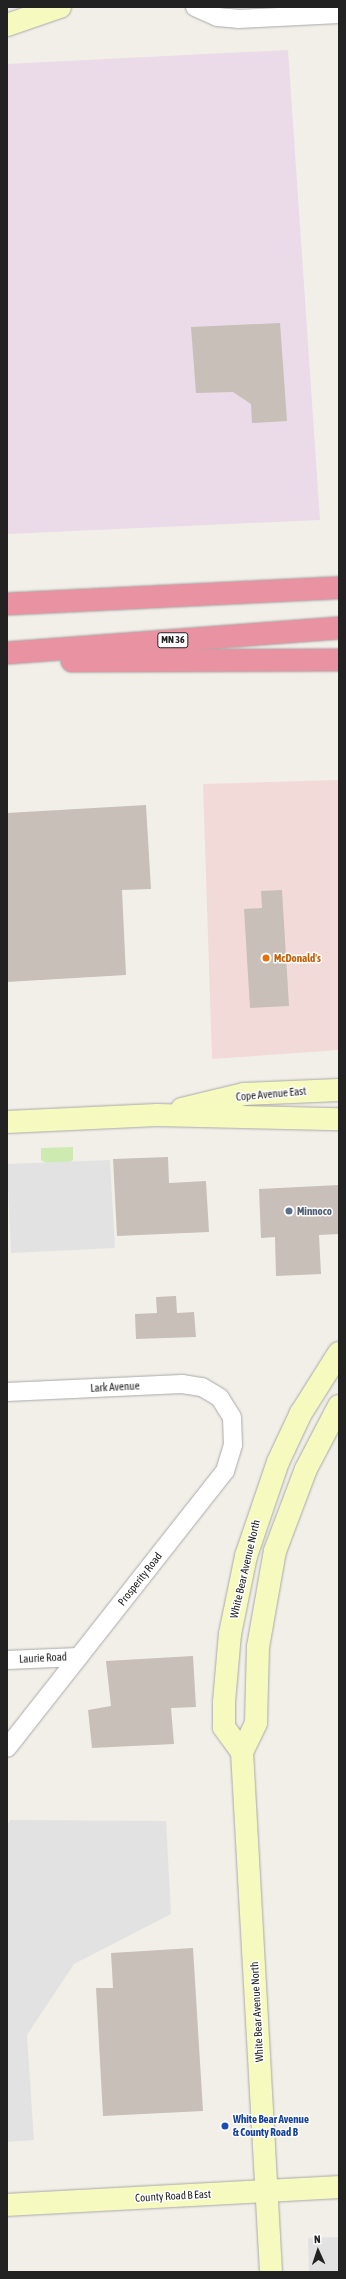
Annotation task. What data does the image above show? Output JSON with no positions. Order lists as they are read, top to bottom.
{
  "streets": {
    "highway": ["MN 36"],
    "main road": ["Cope Avenue East", "White Bear Avenue North", "County Road B East"],
    "street": ["Lark Avenue", "Prosperity Road", "Laurie Road"]
  },
  "crossings": [
    ["Lark Avenue", "Prosperity Road"],
    ["White Bear Avenue North", "County Road B East"],
    ["Prosperity Road", "Laurie Road"]
  ],
  "places": ["McDonald's", "Minnoco", "White Bear Avenue & County Road B"],
  "north": "top"
}
